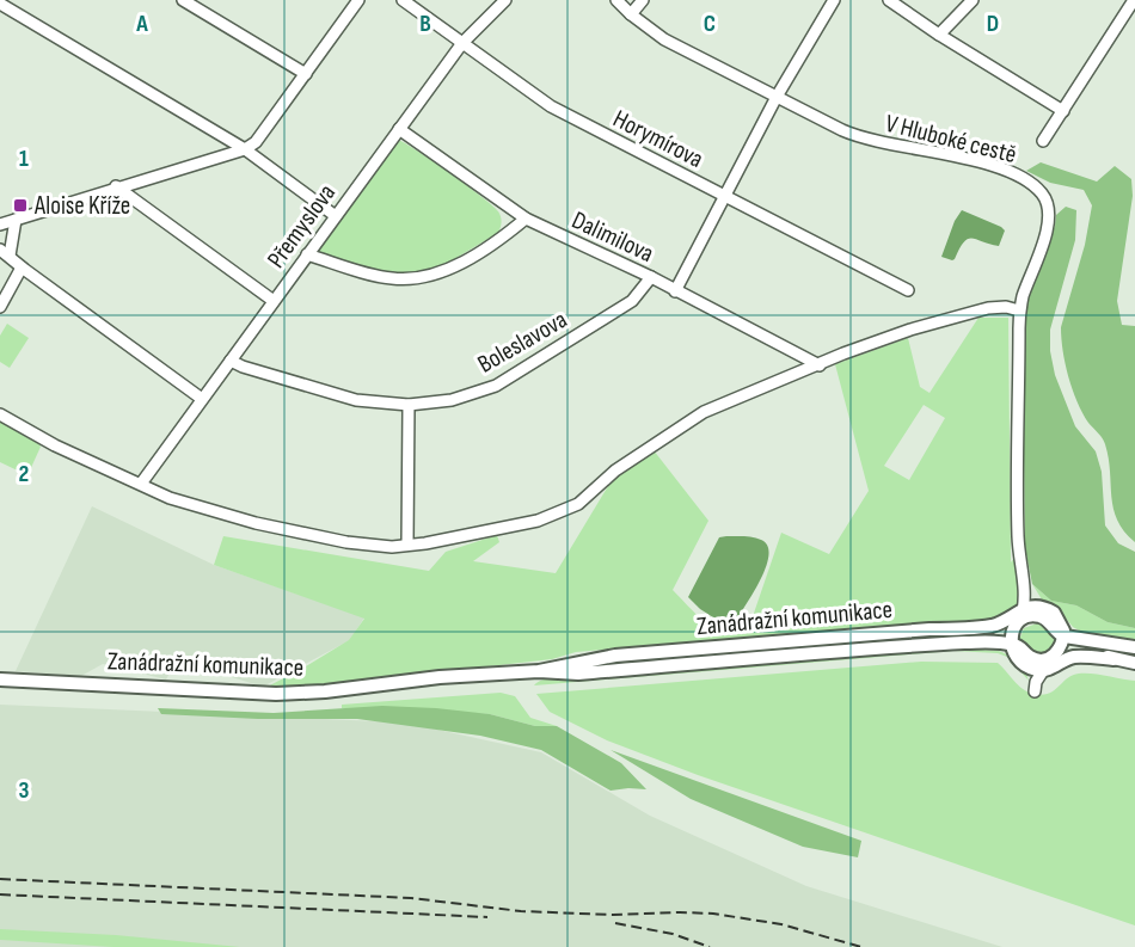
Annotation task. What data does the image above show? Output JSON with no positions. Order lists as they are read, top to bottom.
{
  "streets": {
    "main road": ["Zanádražní komunikace"],
    "street": [
      "Horymírova",
      "V Hluboké cestě",
      "Přemyslova",
      "Dalimilova",
      "Boleslavova"
    ]
  },
  "crossings": [
    ["Horymírova", "Přemyslova"],
    ["V Hluboké cestě", "Zanádražní komunikace"],
    ["Přemyslova", "Dalimilova"],
    ["Přemyslova", "Boleslavova"],
    ["Dalimilova", "Boleslavova"]
  ],
  "places": {
    "transit": ["Aloise Kříže"]
  },
  "grid": {
    "columns": [
      "A",
      "B",
      "C",
      "D"
    ],
    "rows": ["1", "2", "3"]
  }
}
